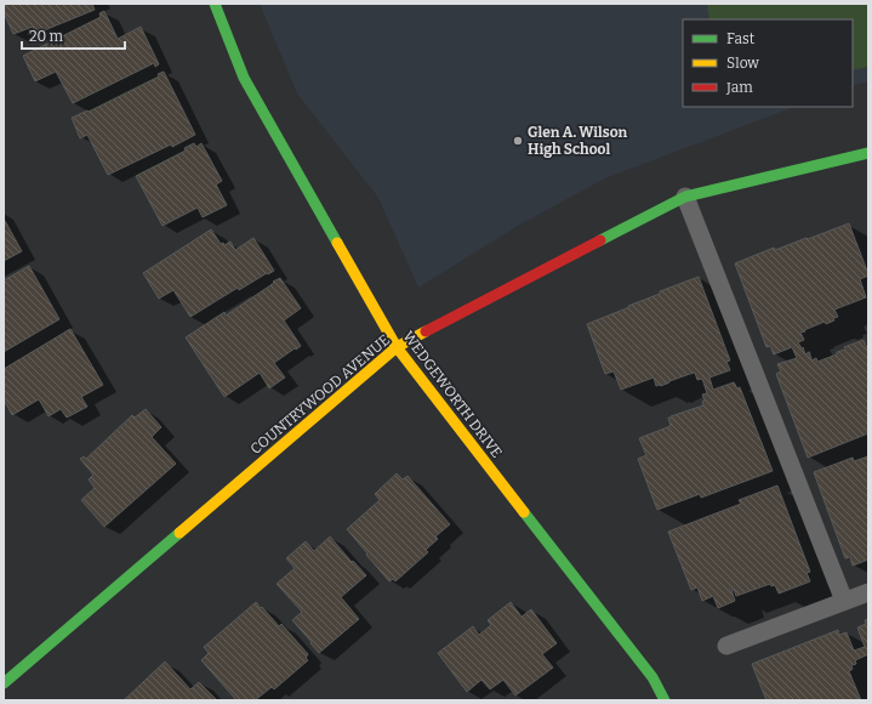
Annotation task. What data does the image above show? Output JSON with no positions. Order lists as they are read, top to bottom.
{
  "streets": {
    "street": ["COUNTRYWOOD AVENUE", "WEDGEWORTH DRIVE"]
  },
  "crossings": [
    ["COUNTRYWOOD AVENUE", "WEDGEWORTH DRIVE"]
  ],
  "places": ["Glen A. Wilson High School"],
  "legend": ["Fast", "Slow", "Jam"],
  "scale_bar": "20 m"
}
